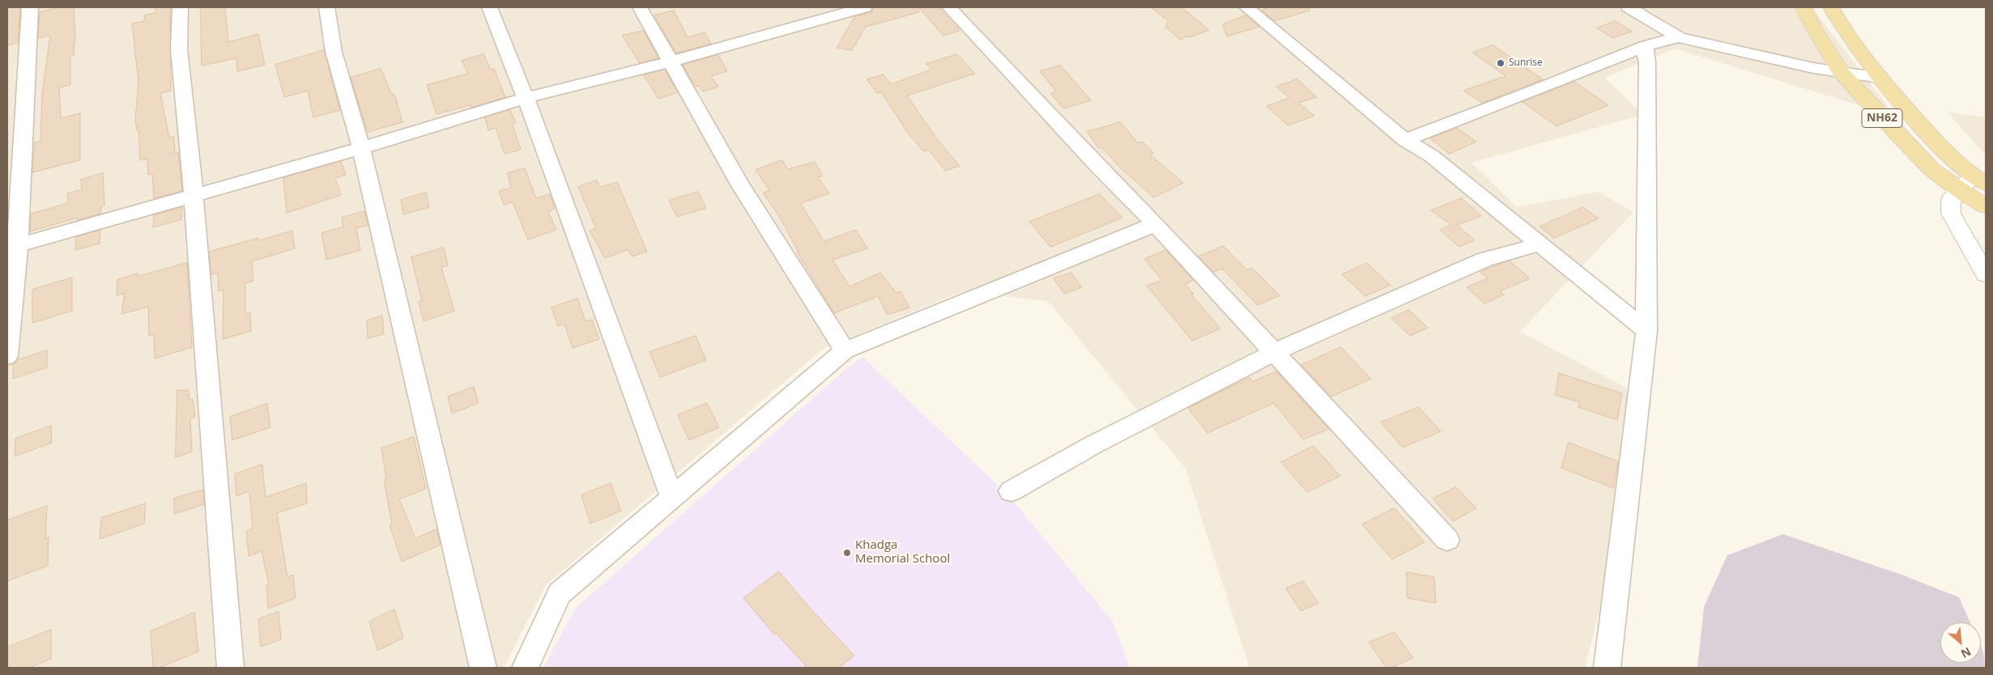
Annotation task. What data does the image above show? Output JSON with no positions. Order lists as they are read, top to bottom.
{
  "streets": {
    "main road": ["NH62"]
  },
  "places": ["Sunrise", "Khadga Memorial School"],
  "north": "bottom right"
}
